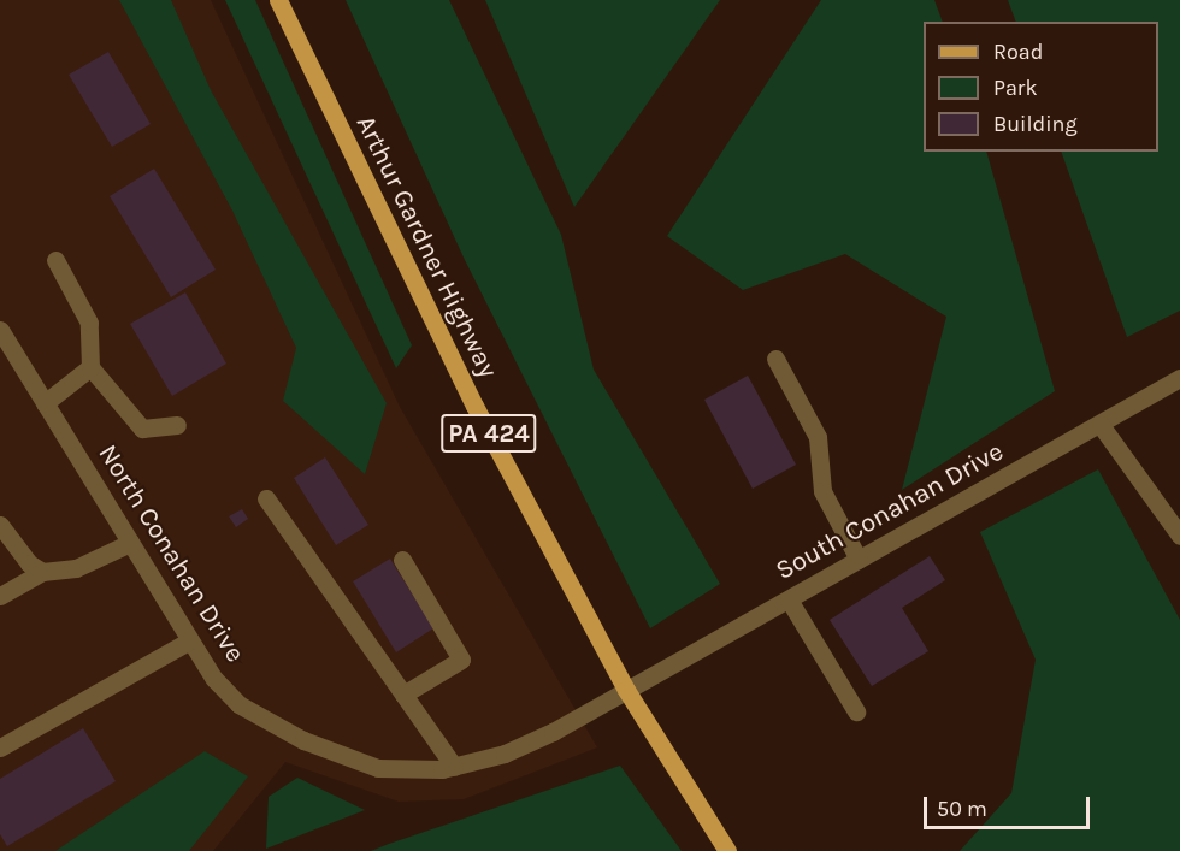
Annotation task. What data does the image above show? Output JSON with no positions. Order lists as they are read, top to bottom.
{
  "streets": {
    "main road": ["Arthur Gardner Highway", "PA 424"],
    "street": ["South Conahan Drive", "North Conahan Drive"]
  },
  "crossings": [
    ["Arthur Gardner Highway", "South Conahan Drive"],
    ["Arthur Gardner Highway", "North Conahan Drive"],
    ["South Conahan Drive", "North Conahan Drive"]
  ],
  "legend": ["Road", "Park", "Building"],
  "scale_bar": "50 m"
}
